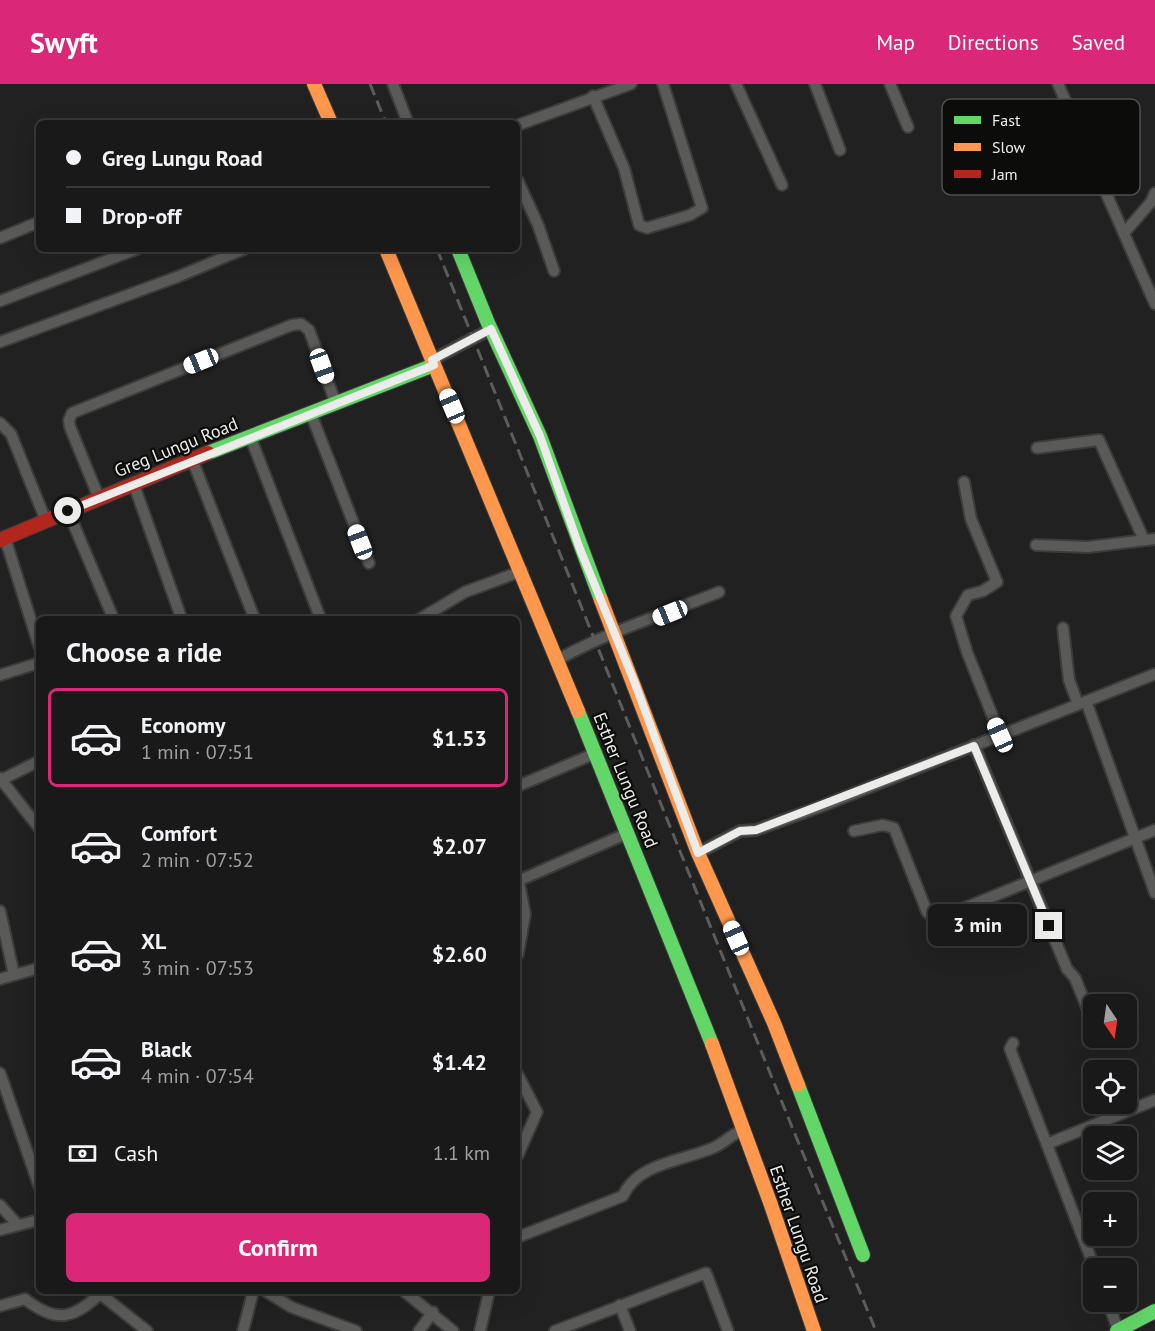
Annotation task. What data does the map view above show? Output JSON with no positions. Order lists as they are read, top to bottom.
{
  "streets": {
    "street": ["Greg Lungu Road", "Esther Lungu Road"]
  },
  "crossings": [
    ["Greg Lungu Road", "Esther Lungu Road"]
  ],
  "legend": ["Fast", "Slow", "Jam"],
  "north": "bottom",
  "page": {
    "header": "Swyft",
    "nav": ["Map", "Directions", "Saved"],
    "banner": ["Greg Lungu Road", "Drop-off"],
    "heading": "Choose a ride",
    "list": [
      {
        "name": "Economy",
        "note": "1 min · 07:51",
        "value": "$1.53"
      },
      {
        "name": "Comfort",
        "note": "2 min · 07:52",
        "value": "$2.07"
      },
      {
        "name": "XL",
        "note": "3 min · 07:53",
        "value": "$2.60"
      },
      {
        "name": "Black",
        "note": "4 min · 07:54",
        "value": "$1.42"
      }
    ],
    "bubble": "3 min",
    "map_buttons": ["+", "−"],
    "pay": ["Cash", "1.1 km"],
    "buttons": "Confirm"
  }
}
